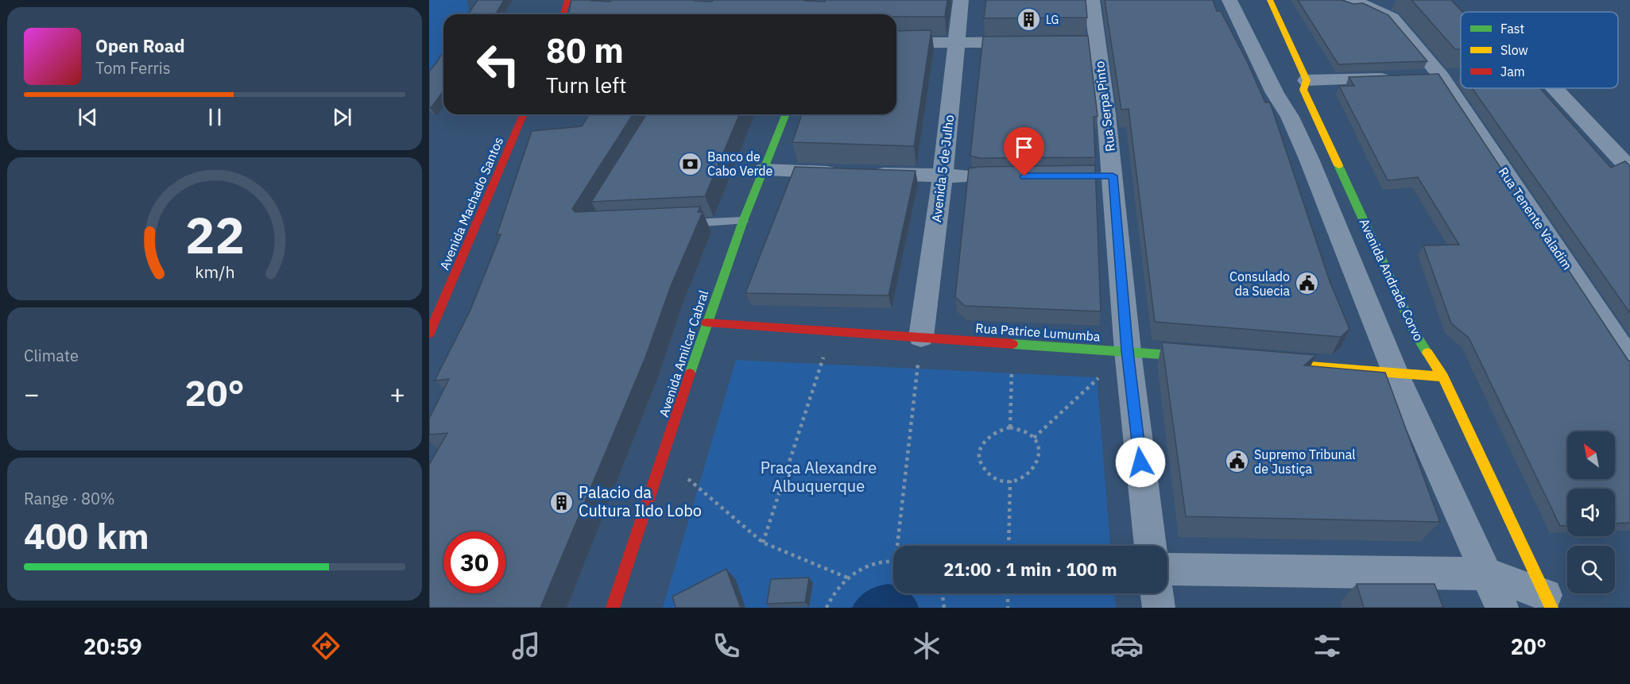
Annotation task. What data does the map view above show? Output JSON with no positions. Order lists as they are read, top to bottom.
{
  "streets": {
    "street": [
      "Rua Serpa Pinto",
      "Avenida 5 de Julho",
      "Avenida Machado Santos",
      "Rua Tenente Valadim",
      "Avenida Andrade Corvo",
      "Rua Patrice Lumumba",
      "Avenida Amilcar Cabral"
    ]
  },
  "crossings": [
    ["Rua Serpa Pinto", "Rua Patrice Lumumba"],
    ["Avenida 5 de Julho", "Rua Patrice Lumumba"],
    ["Rua Patrice Lumumba", "Avenida Amilcar Cabral"]
  ],
  "parks": ["Praça Alexandre Albuquerque"],
  "places": {
    "building": ["LG", "Palacio da Cultura Ildo Lobo"],
    "bank": ["Banco de Cabo Verde"],
    "public building": ["Consulado da Suecia", "Supremo Tribunal de Justiça"]
  },
  "legend": ["Fast", "Slow", "Jam"],
  "north": "top left",
  "page": {
    "turn": ["80 m", "Turn left"],
    "song": ["Open Road", "Tom Ferris"],
    "tile": [
      "Climate",
      ["Range · 80%", "400 km"]
    ],
    "heat": ["−", "20°", "+"],
    "limit": "30",
    "trip": "21:00 · 1 min · 100 m",
    "tabs": ["20:59", "20°"],
    "gauge": ["22", "km/h"]
  }
}
